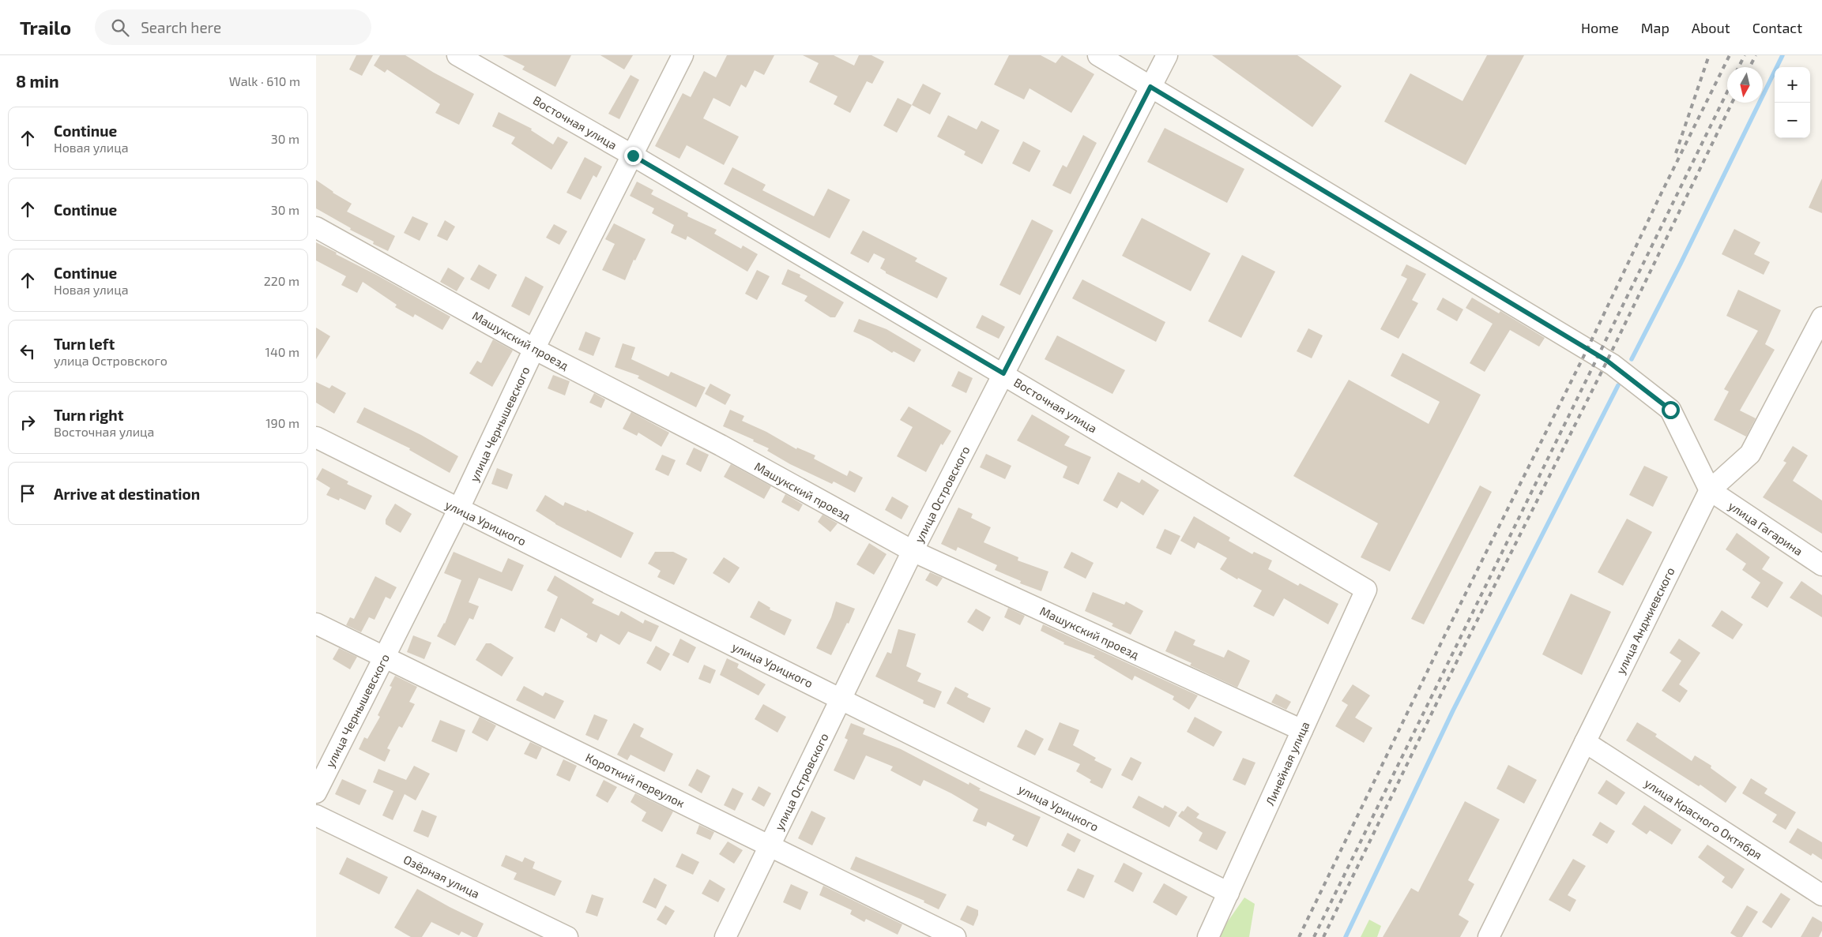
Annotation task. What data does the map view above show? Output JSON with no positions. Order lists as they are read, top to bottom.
{
  "streets": {
    "street": [
      "Восточная улица",
      "Машукский проезд",
      "улица Чернышевского",
      "улица Островского",
      "улица Урицкого",
      "улица Гагарина",
      "улица Анджиевского",
      "Линейная улица",
      "Короткий переулок",
      "улица Красного Октября",
      "Озёрная улица"
    ]
  },
  "crossings": [
    ["Восточная улица", "улица Чернышевского"],
    ["Восточная улица", "улица Островского"],
    ["Восточная улица", "Линейная улица"],
    ["Машукский проезд", "улица Чернышевского"],
    ["Машукский проезд", "улица Островского"],
    ["Машукский проезд", "Линейная улица"],
    ["улица Чернышевского", "улица Урицкого"],
    ["улица Чернышевского", "Короткий переулок"],
    ["улица Островского", "улица Урицкого"],
    ["улица Островского", "Короткий переулок"],
    ["улица Урицкого", "Линейная улица"],
    ["улица Гагарина", "улица Анджиевского"],
    ["улица Анджиевского", "улица Красного Октября"]
  ],
  "north": "bottom",
  "page": {
    "header": "Trailo",
    "search": "Search here",
    "nav": [
      "Home",
      "Map",
      "About",
      "Contact"
    ],
    "heading": ["8 min", "Walk · 610 m"],
    "map_buttons": ["+", "−"],
    "list": [
      ["Continue", "Новая улица", "30 m"],
      ["Continue", "30 m"],
      ["Continue", "Новая улица", "220 m"],
      ["Turn left", "улица Островского", "140 m"],
      ["Turn right", "Восточная улица", "190 m"],
      "Arrive at destination"
    ]
  }
}
